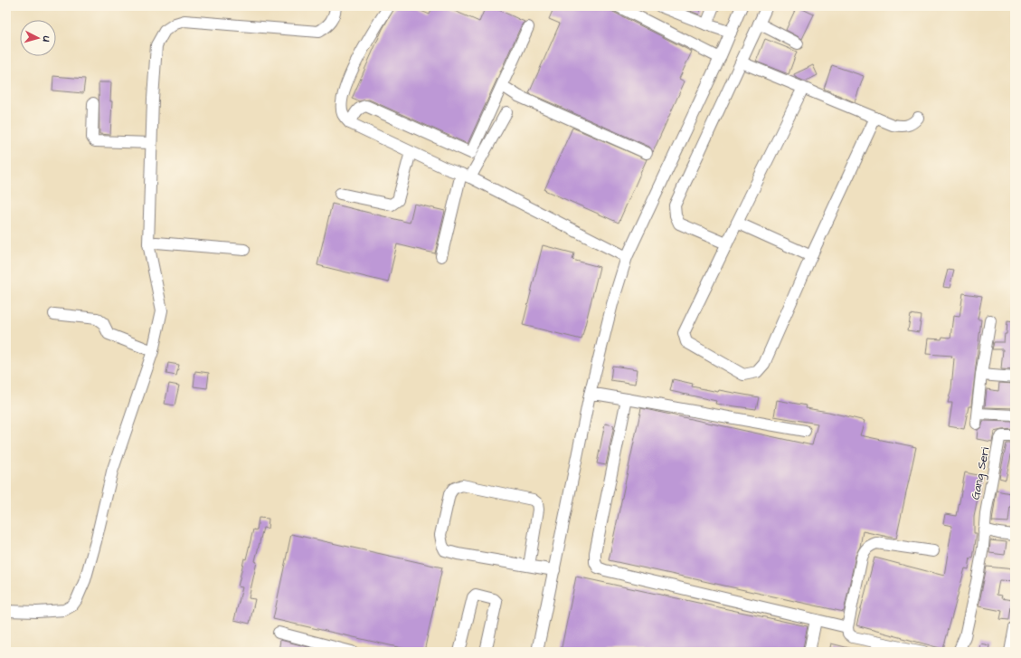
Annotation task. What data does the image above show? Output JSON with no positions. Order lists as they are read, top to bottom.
{
  "streets": {
    "street": ["Gang Seri"]
  },
  "north": "right"
}
